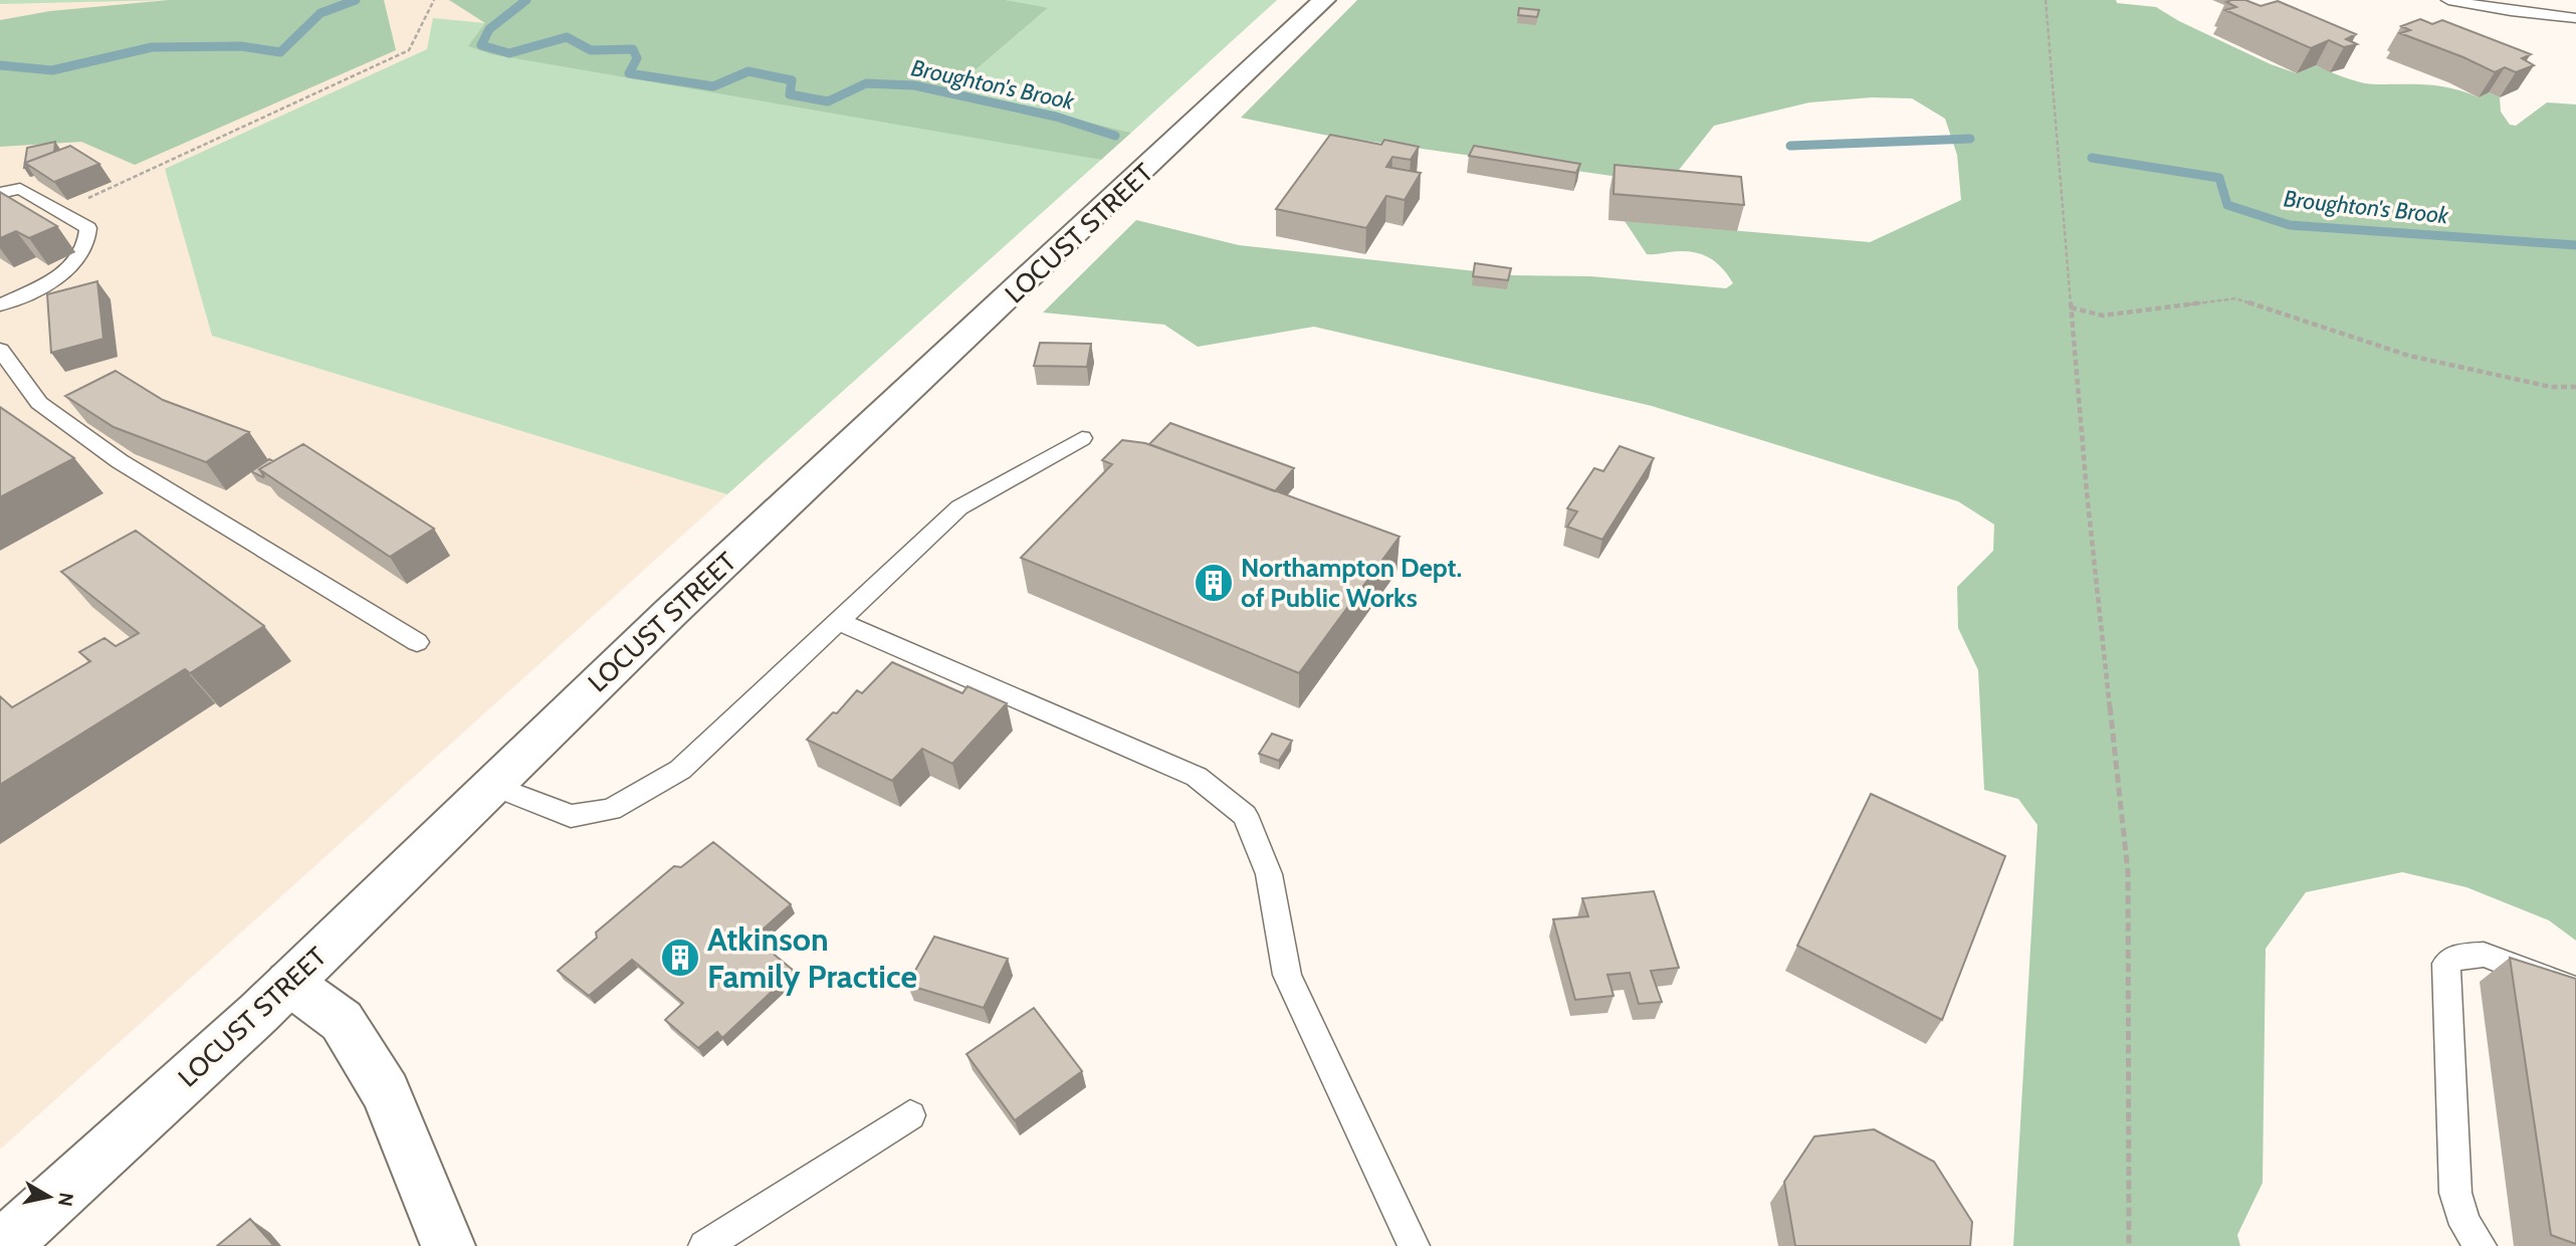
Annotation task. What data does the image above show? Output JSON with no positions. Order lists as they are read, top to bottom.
{
  "streets": {
    "main road": ["LOCUST STREET"]
  },
  "water": ["Broughton's Brook"],
  "places": {
    "building": ["Northampton Dept. of Public Works", "Atkinson Family Practice"]
  },
  "north": "right"
}
